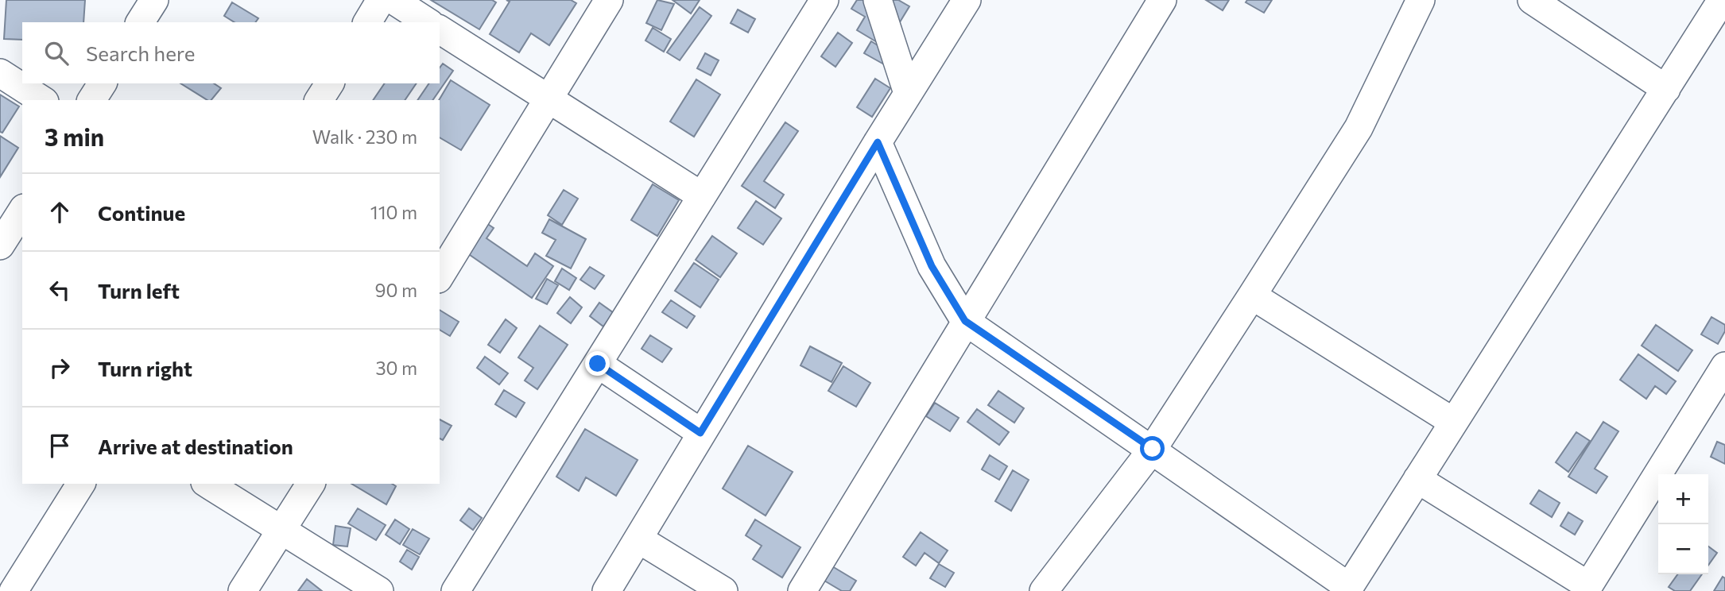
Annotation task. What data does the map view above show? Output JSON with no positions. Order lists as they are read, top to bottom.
{
  "page": {
    "search": "Search here",
    "heading": ["3 min", "Walk · 230 m"],
    "list": [
      ["Continue", "110 m"],
      ["Turn left", "90 m"],
      ["Turn right", "30 m"],
      "Arrive at destination"
    ],
    "map_buttons": ["+", "−"]
  }
}
